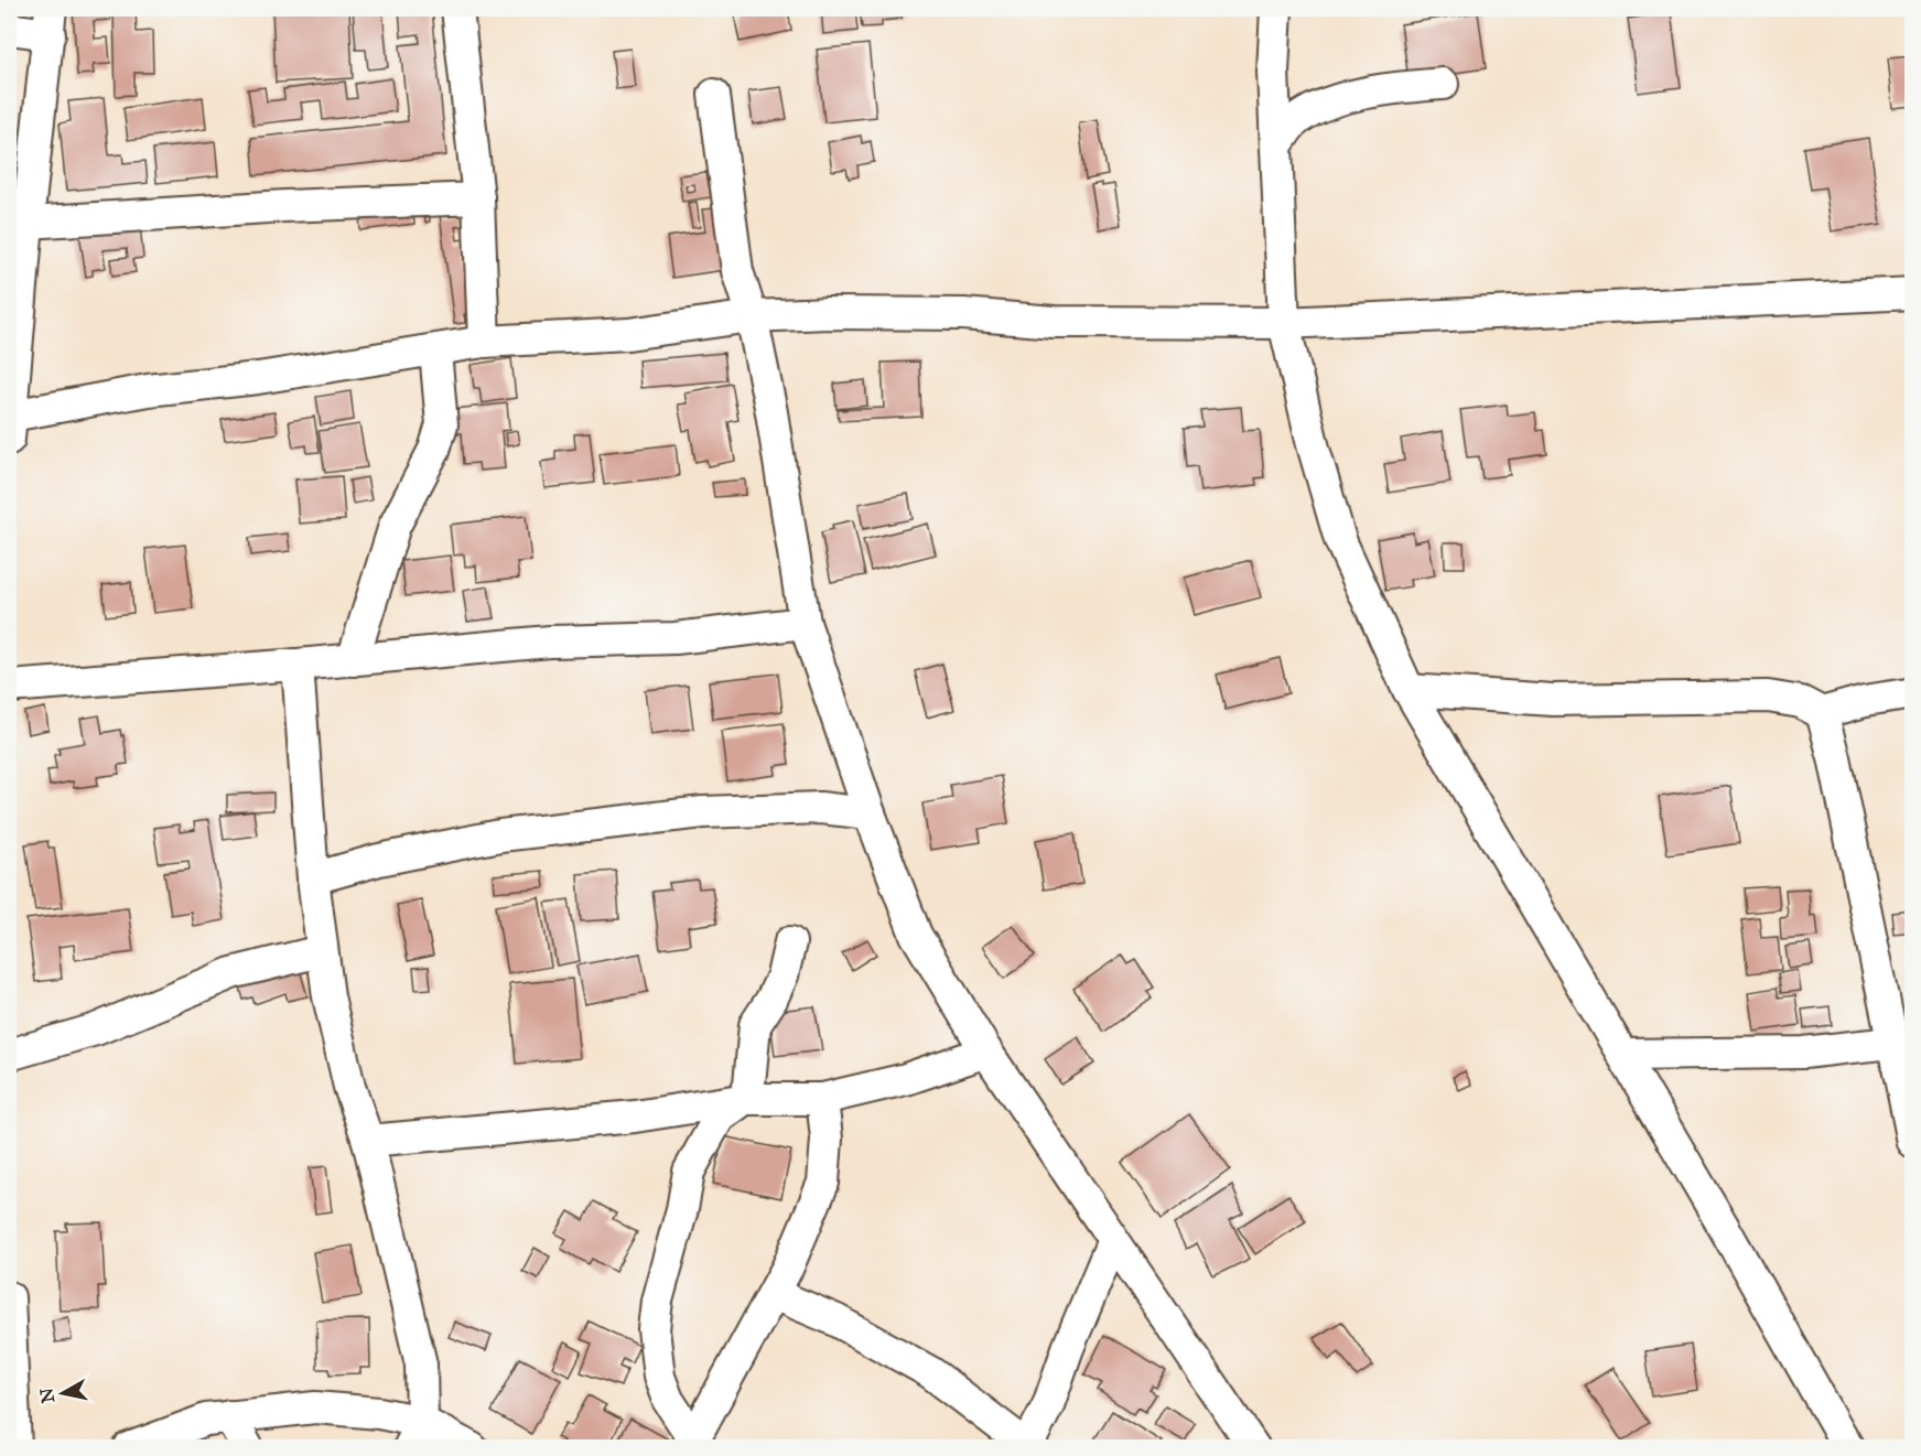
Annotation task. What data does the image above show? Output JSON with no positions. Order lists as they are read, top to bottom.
{
  "north": "left"
}
